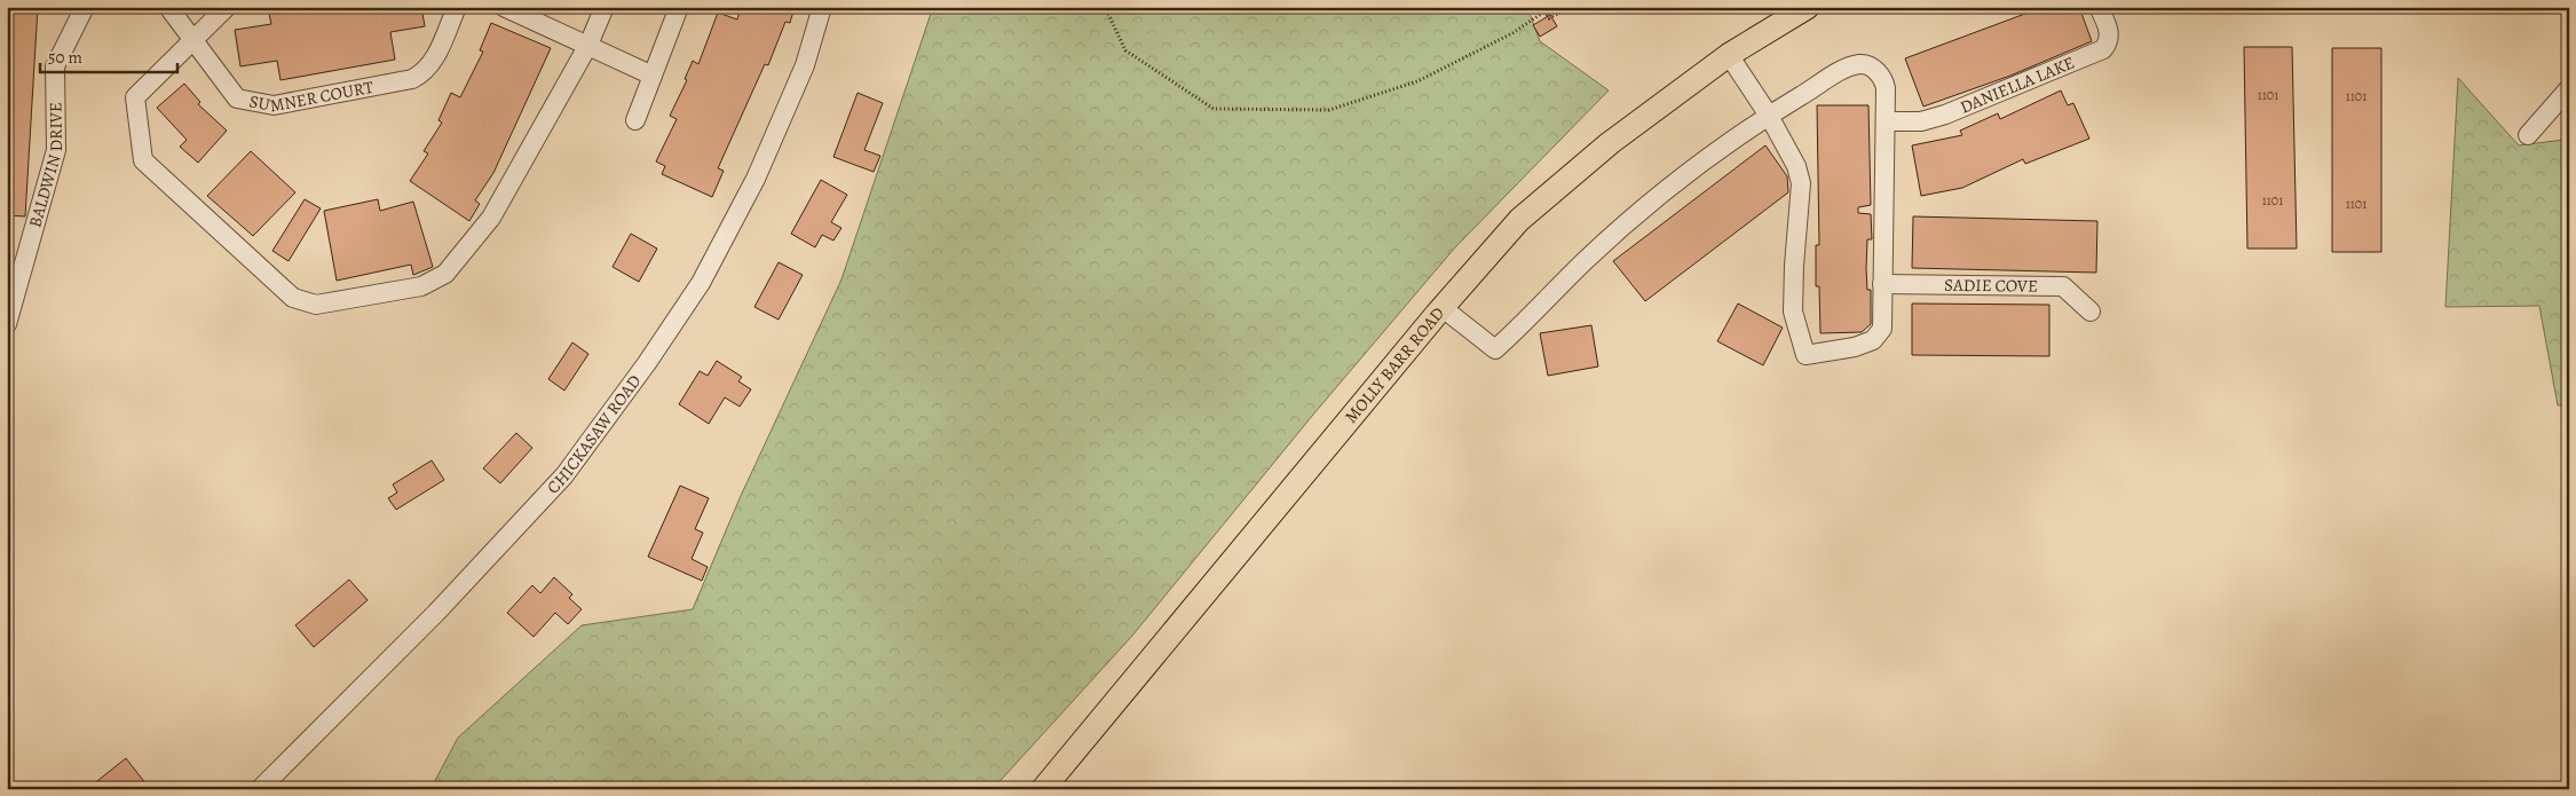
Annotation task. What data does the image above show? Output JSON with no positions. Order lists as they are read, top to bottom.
{
  "streets": {
    "main road": ["MOLLY BARR ROAD"],
    "street": [
      "DANIELLA LAKE",
      "SUMNER COURT",
      "BALDWIN DRIVE",
      "SADIE COVE",
      "CHICKASAW ROAD"
    ]
  },
  "house_numbers": [
    "1101",
    "1101",
    "1101",
    "1101"
  ],
  "scale_bar": "50 m"
}
